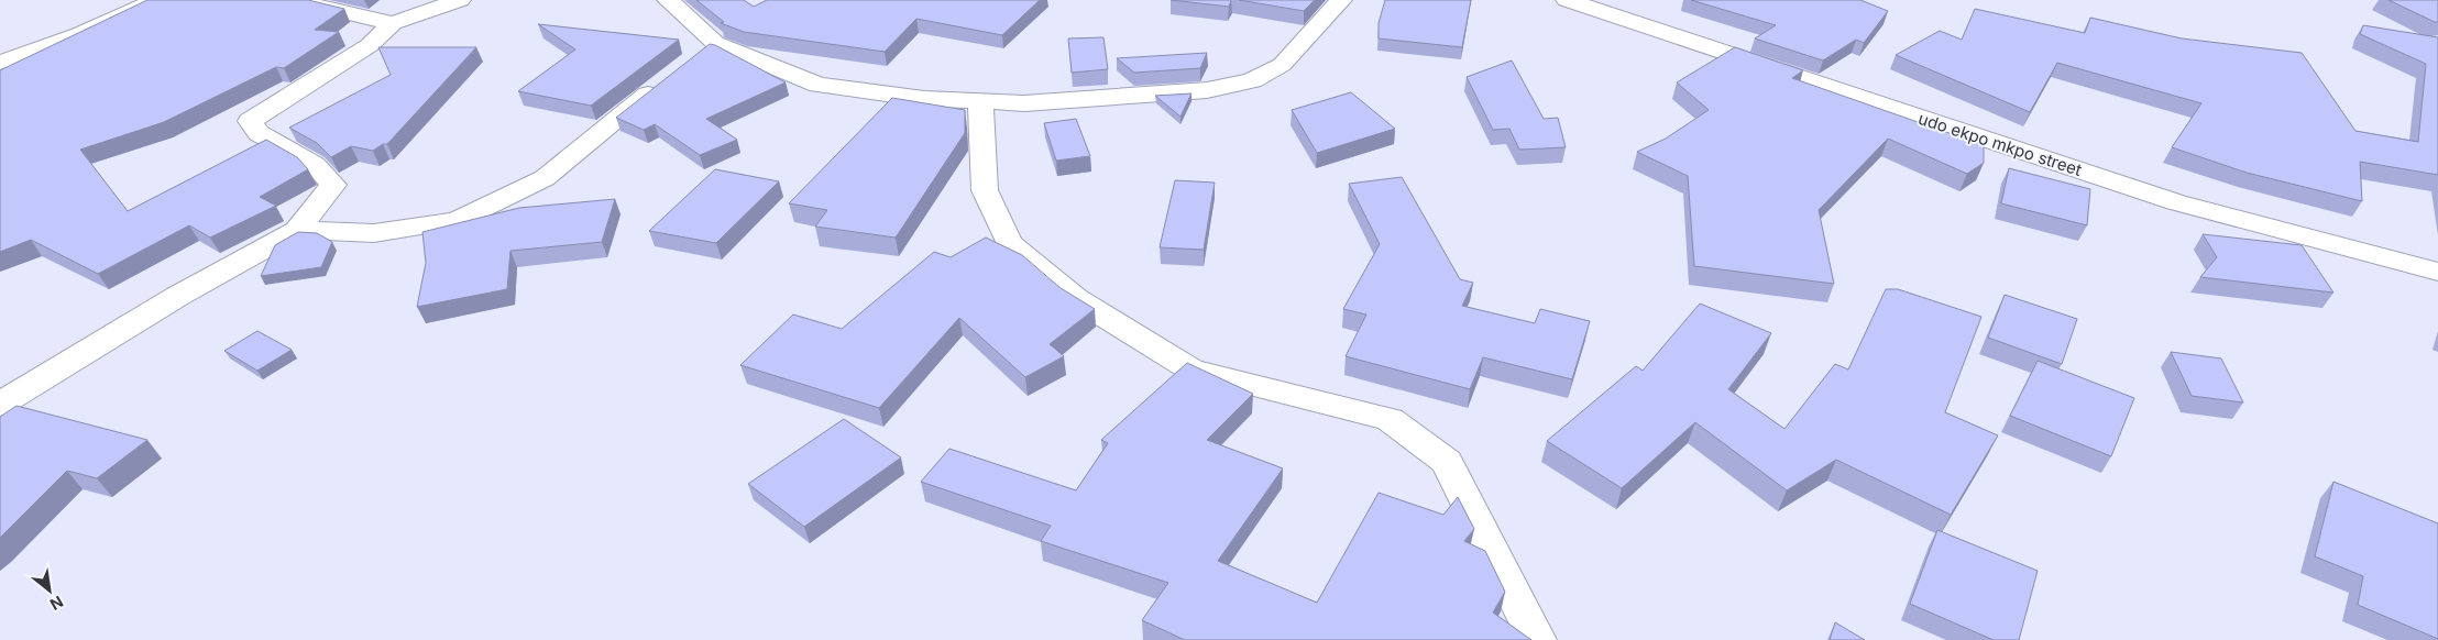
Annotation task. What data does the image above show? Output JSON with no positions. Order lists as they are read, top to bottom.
{
  "streets": {
    "street": ["udo ekpo mkpo street"]
  },
  "north": "bottom right"
}
